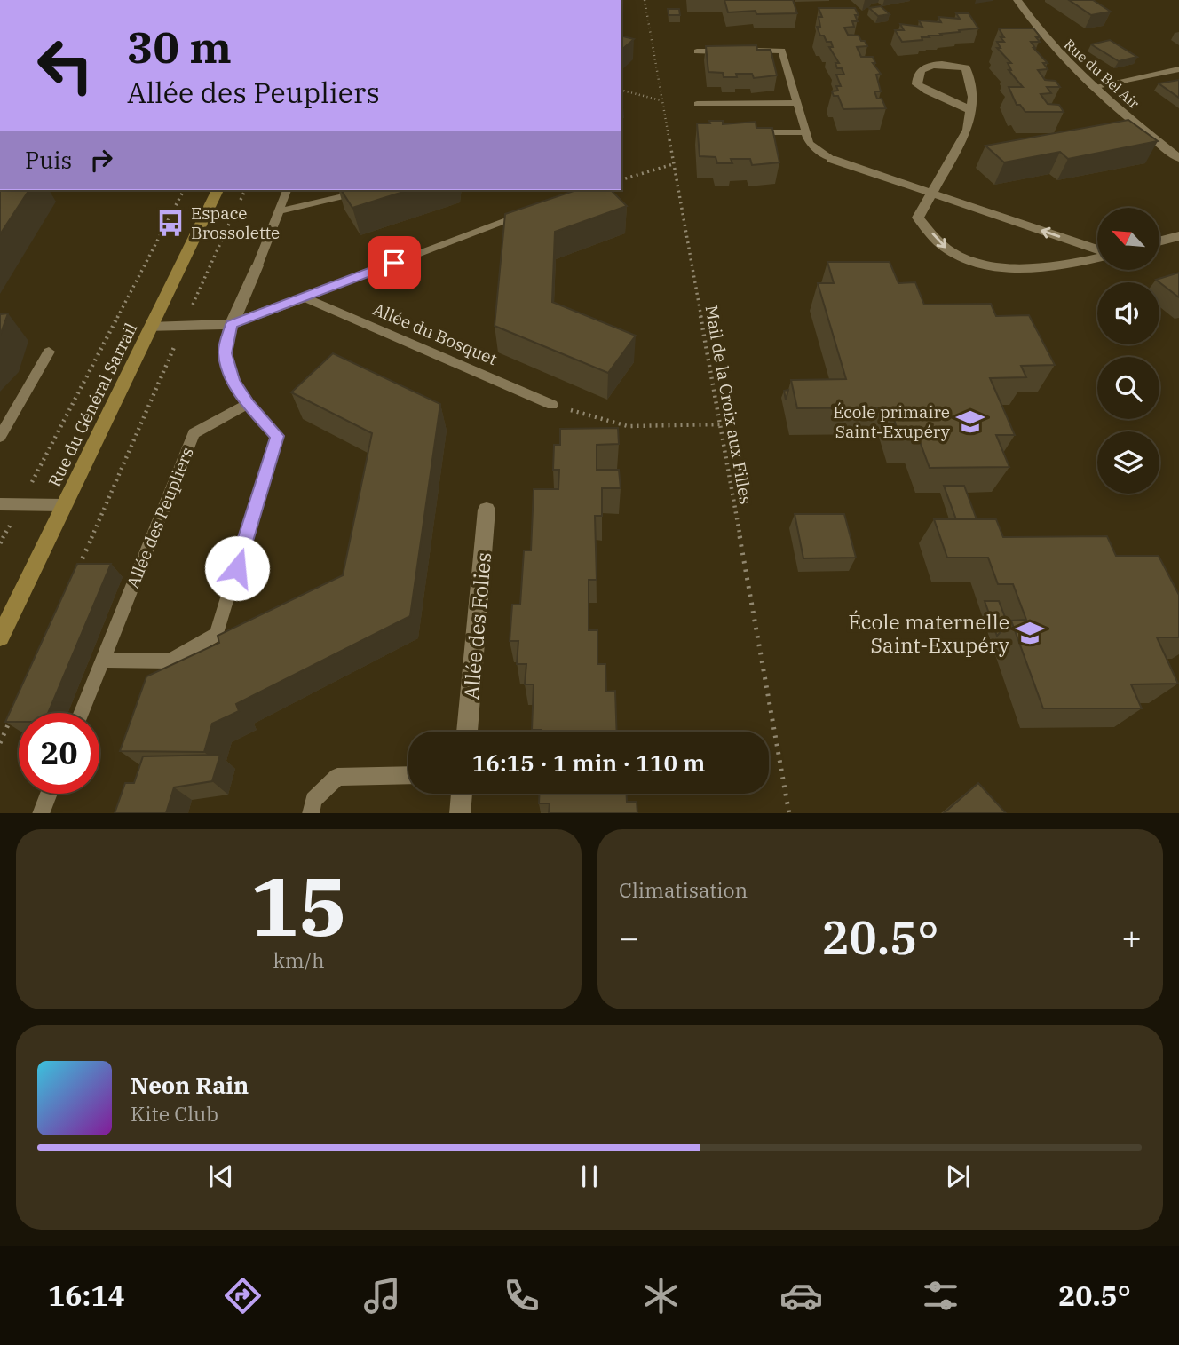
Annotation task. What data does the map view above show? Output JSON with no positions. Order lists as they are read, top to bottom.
{
  "streets": {
    "main road": ["Rue du Général Sarrail"],
    "street": ["Rue du Bel Air", "Allée des Folies"],
    "lane": ["Allée du Bosquet", "Allée des Peupliers"],
    "path": ["Mail de la Croix aux Filles"]
  },
  "places": {
    "bus stop": ["Espace Brossolette"],
    "school or university": ["École primaire Saint-Exupéry", "École maternelle Saint-Exupéry"]
  },
  "north": "top left",
  "page": {
    "turn": ["30 m", "Allée des Peupliers"],
    "then": "Puis",
    "limit": "20",
    "trip": "16:15 · 1 min · 110 m",
    "tile": [
      ["15", "km/h"],
      "Climatisation"
    ],
    "heat": ["−", "20.5°", "+"],
    "song": ["Neon Rain", "Kite Club"],
    "tabs": ["16:14", "20.5°"]
  }
}
